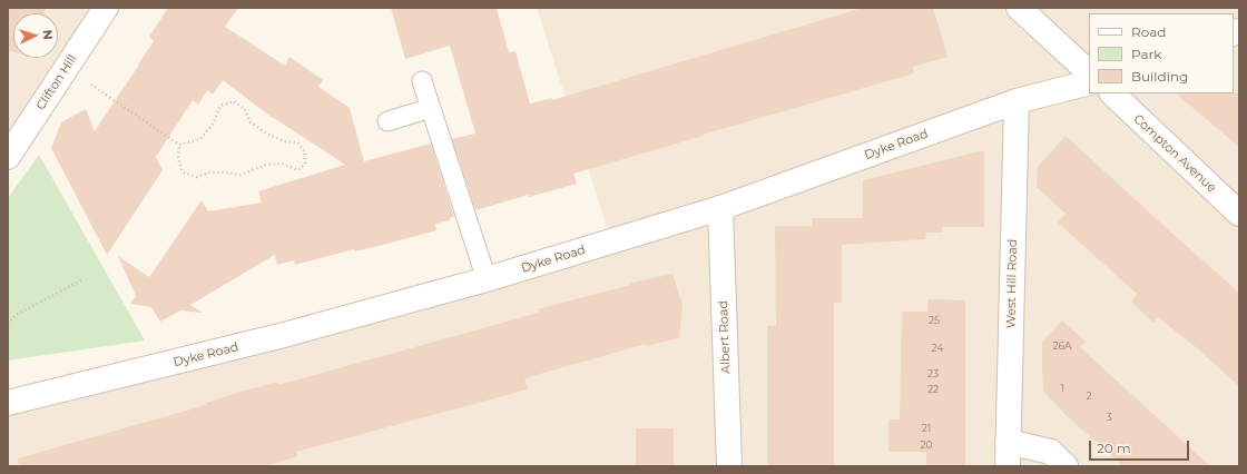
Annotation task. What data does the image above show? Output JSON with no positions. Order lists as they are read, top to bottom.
{
  "streets": {
    "street": [
      "Clifton Hill",
      "Dyke Road",
      "Compton Avenue",
      "West Hill Road",
      "Albert Road"
    ]
  },
  "crossings": [
    ["Dyke Road", "West Hill Road"],
    ["Dyke Road", "Albert Road"]
  ],
  "house_numbers": [
    "25",
    "26A",
    "24",
    "23",
    "1",
    "22",
    "2",
    "3",
    "21",
    "20"
  ],
  "legend": ["Road", "Park", "Building"],
  "scale_bar": "20 m",
  "north": "right"
}
